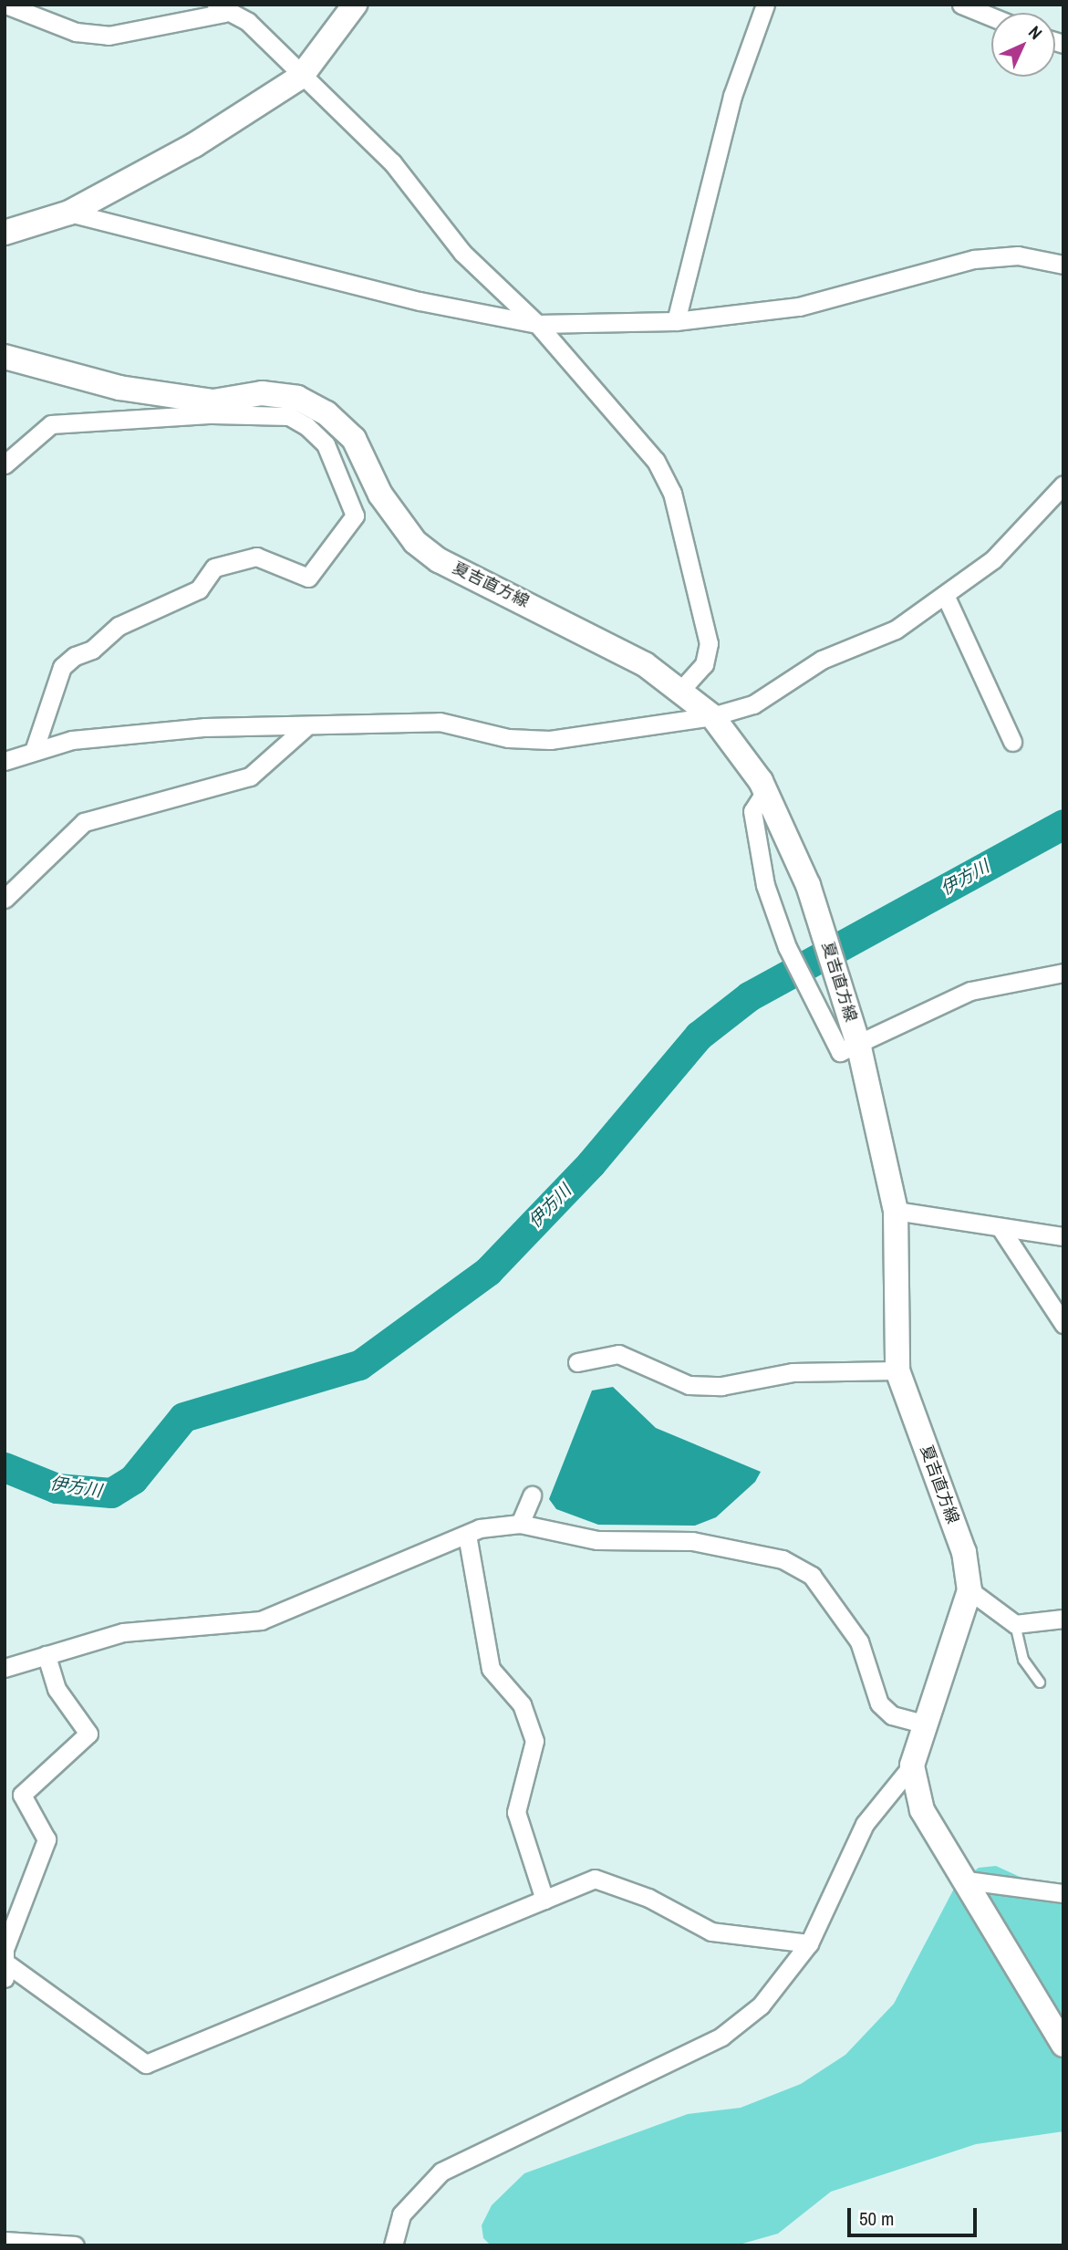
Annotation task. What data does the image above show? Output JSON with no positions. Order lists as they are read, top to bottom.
{
  "streets": {
    "main road": ["夏吉直方線"]
  },
  "water": ["伊方川"],
  "scale_bar": "50 m",
  "north": "top right"
}
